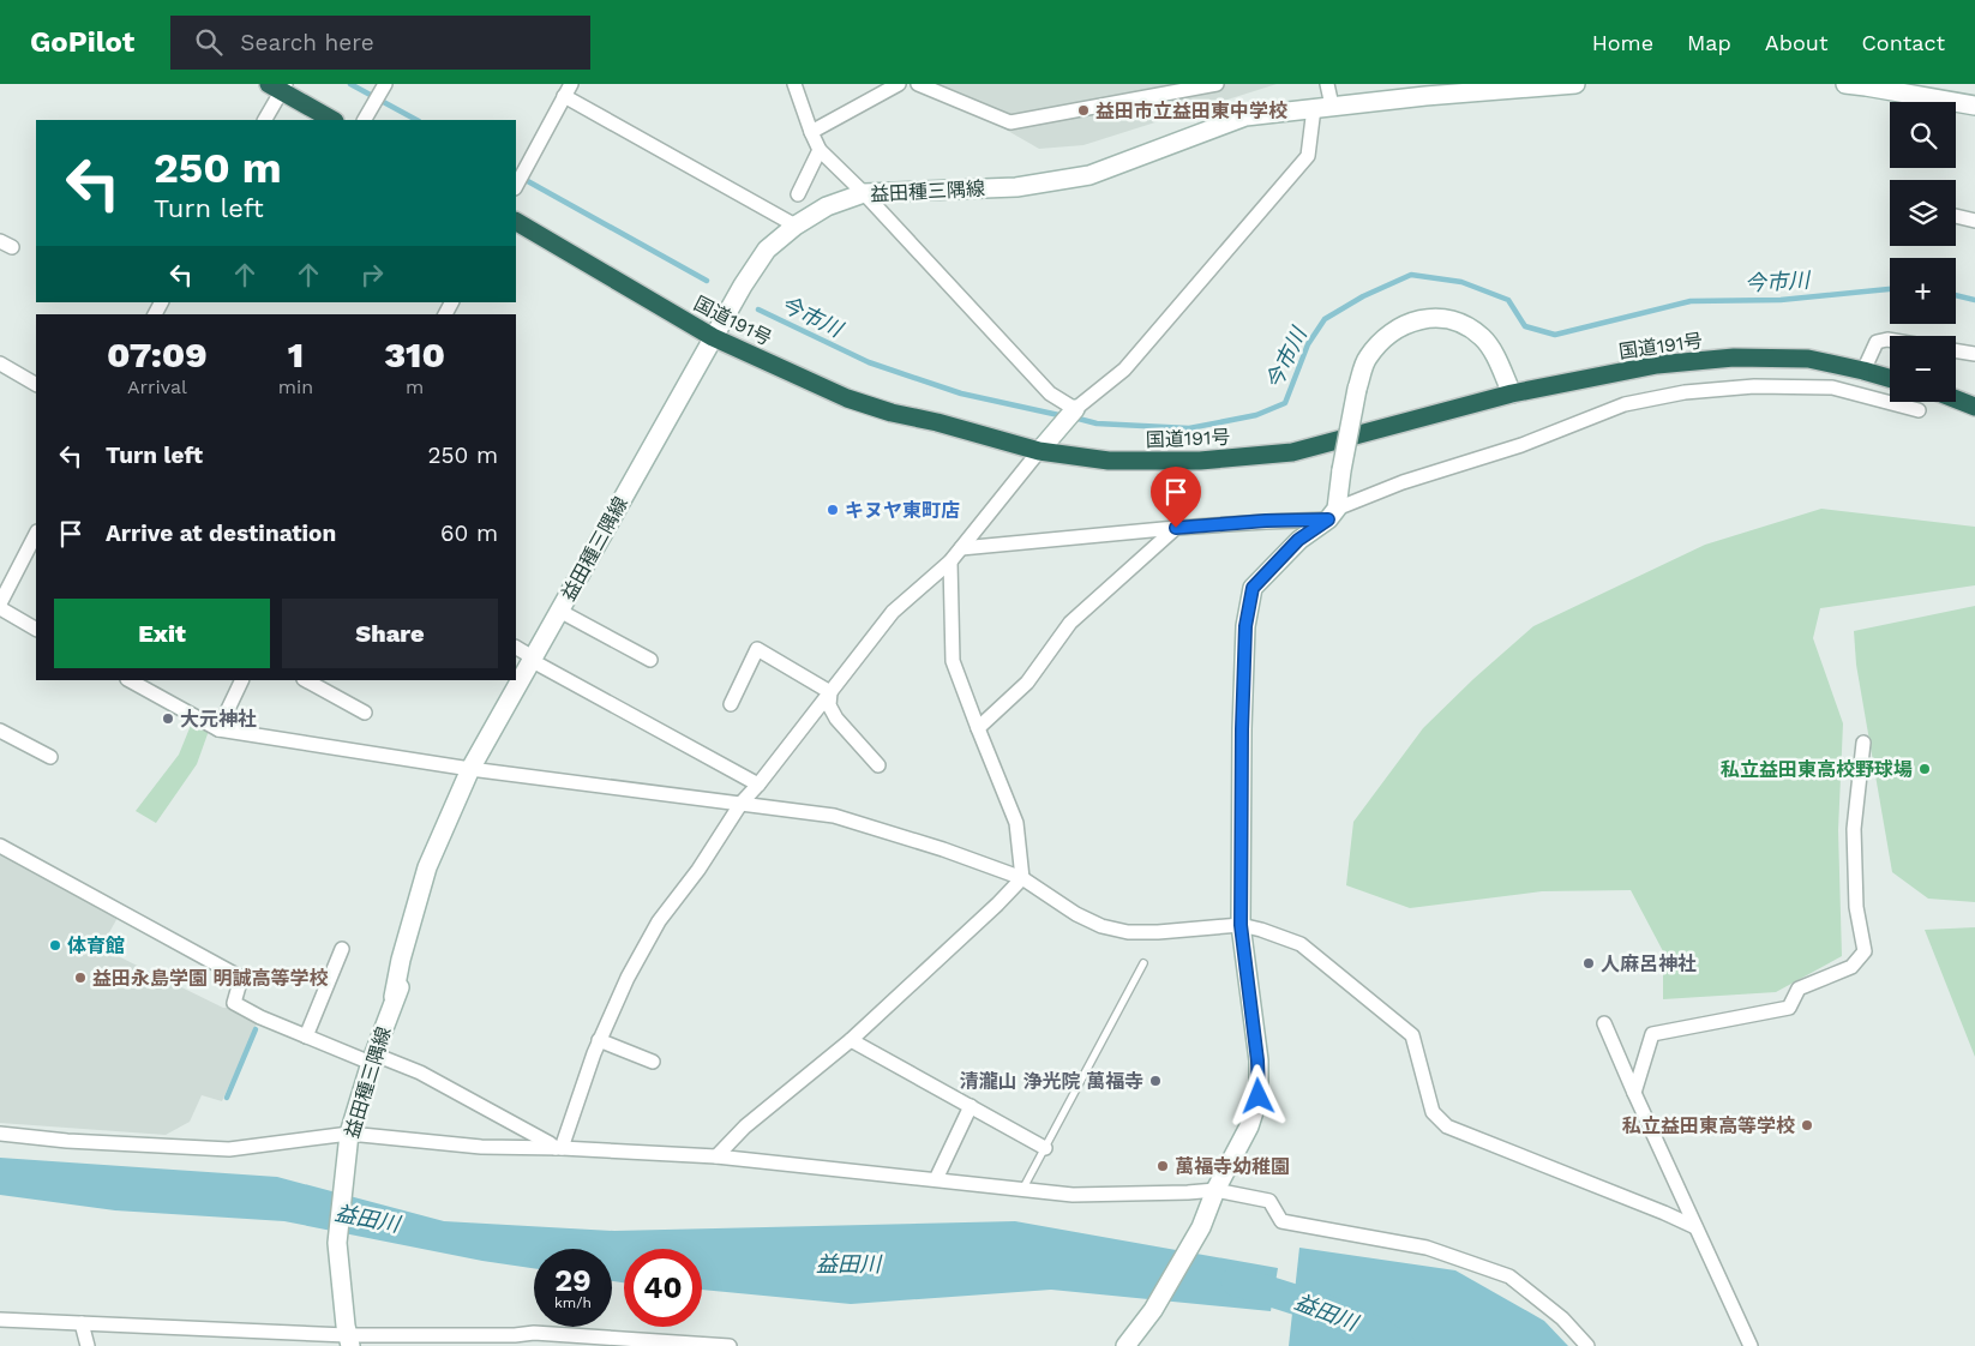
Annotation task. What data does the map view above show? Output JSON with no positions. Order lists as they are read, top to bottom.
{
  "streets": {
    "highway": ["国道191号"],
    "main road": ["益田種三隅線"]
  },
  "crossings": [
    ["益田種三隅線", "国道191号"]
  ],
  "water": ["今市川", "益田川"],
  "places": [
    "益田市立益田東中学校",
    "キヌヤ東町店",
    "大元神社",
    "私立益田東高校野球場",
    "体育館",
    "人麻呂神社",
    "益田永島学園 明誠高等学校",
    "清瀧山 浄光院 萬福寺",
    "私立益田東高等学校",
    "萬福寺幼稚園"
  ],
  "page": {
    "header": "GoPilot",
    "search": "Search here",
    "nav": [
      "Home",
      "Map",
      "About",
      "Contact"
    ],
    "map_buttons": ["+", "−"],
    "turn": ["250 m", "Turn left"],
    "eta": [
      "07:09",
      "Arrival",
      "1",
      "min",
      "310",
      "m"
    ],
    "list": [
      {
        "name": "Turn left",
        "value": "250 m"
      },
      {
        "name": "Arrive at destination",
        "value": "60 m"
      }
    ],
    "buttons": ["Exit", "Share"],
    "speed": "29 km/h",
    "limit": "40"
  }
}
